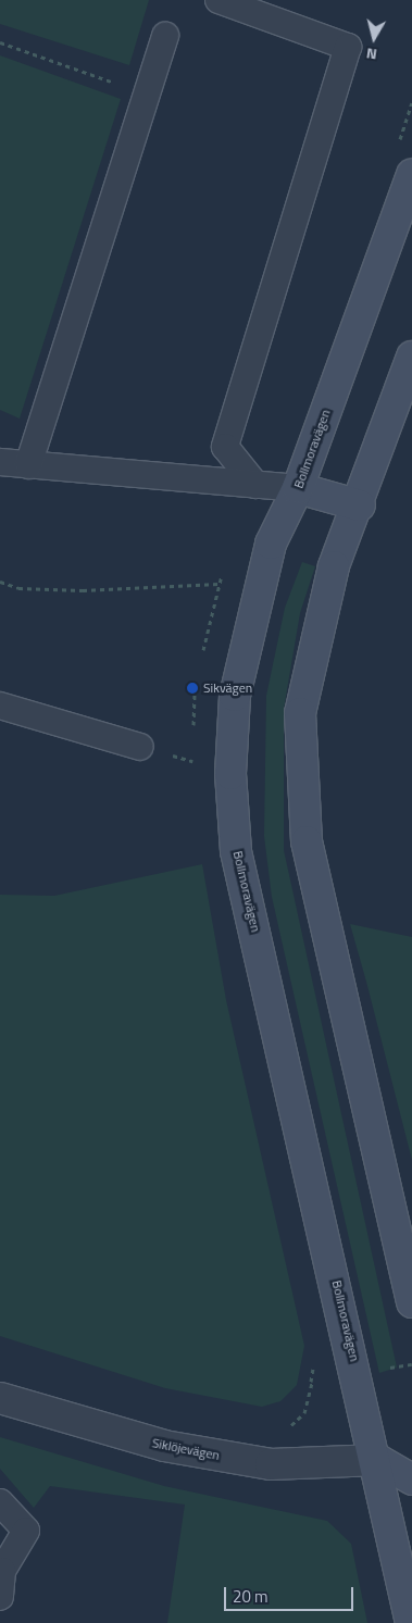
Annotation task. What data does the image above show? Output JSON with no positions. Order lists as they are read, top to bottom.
{
  "streets": {
    "street": ["Bollmoravägen", "Siklöjevägen"]
  },
  "crossings": [
    ["Bollmoravägen", "Siklöjevägen"]
  ],
  "places": ["Sikvägen"],
  "scale_bar": "20 m",
  "north": "bottom"
}
